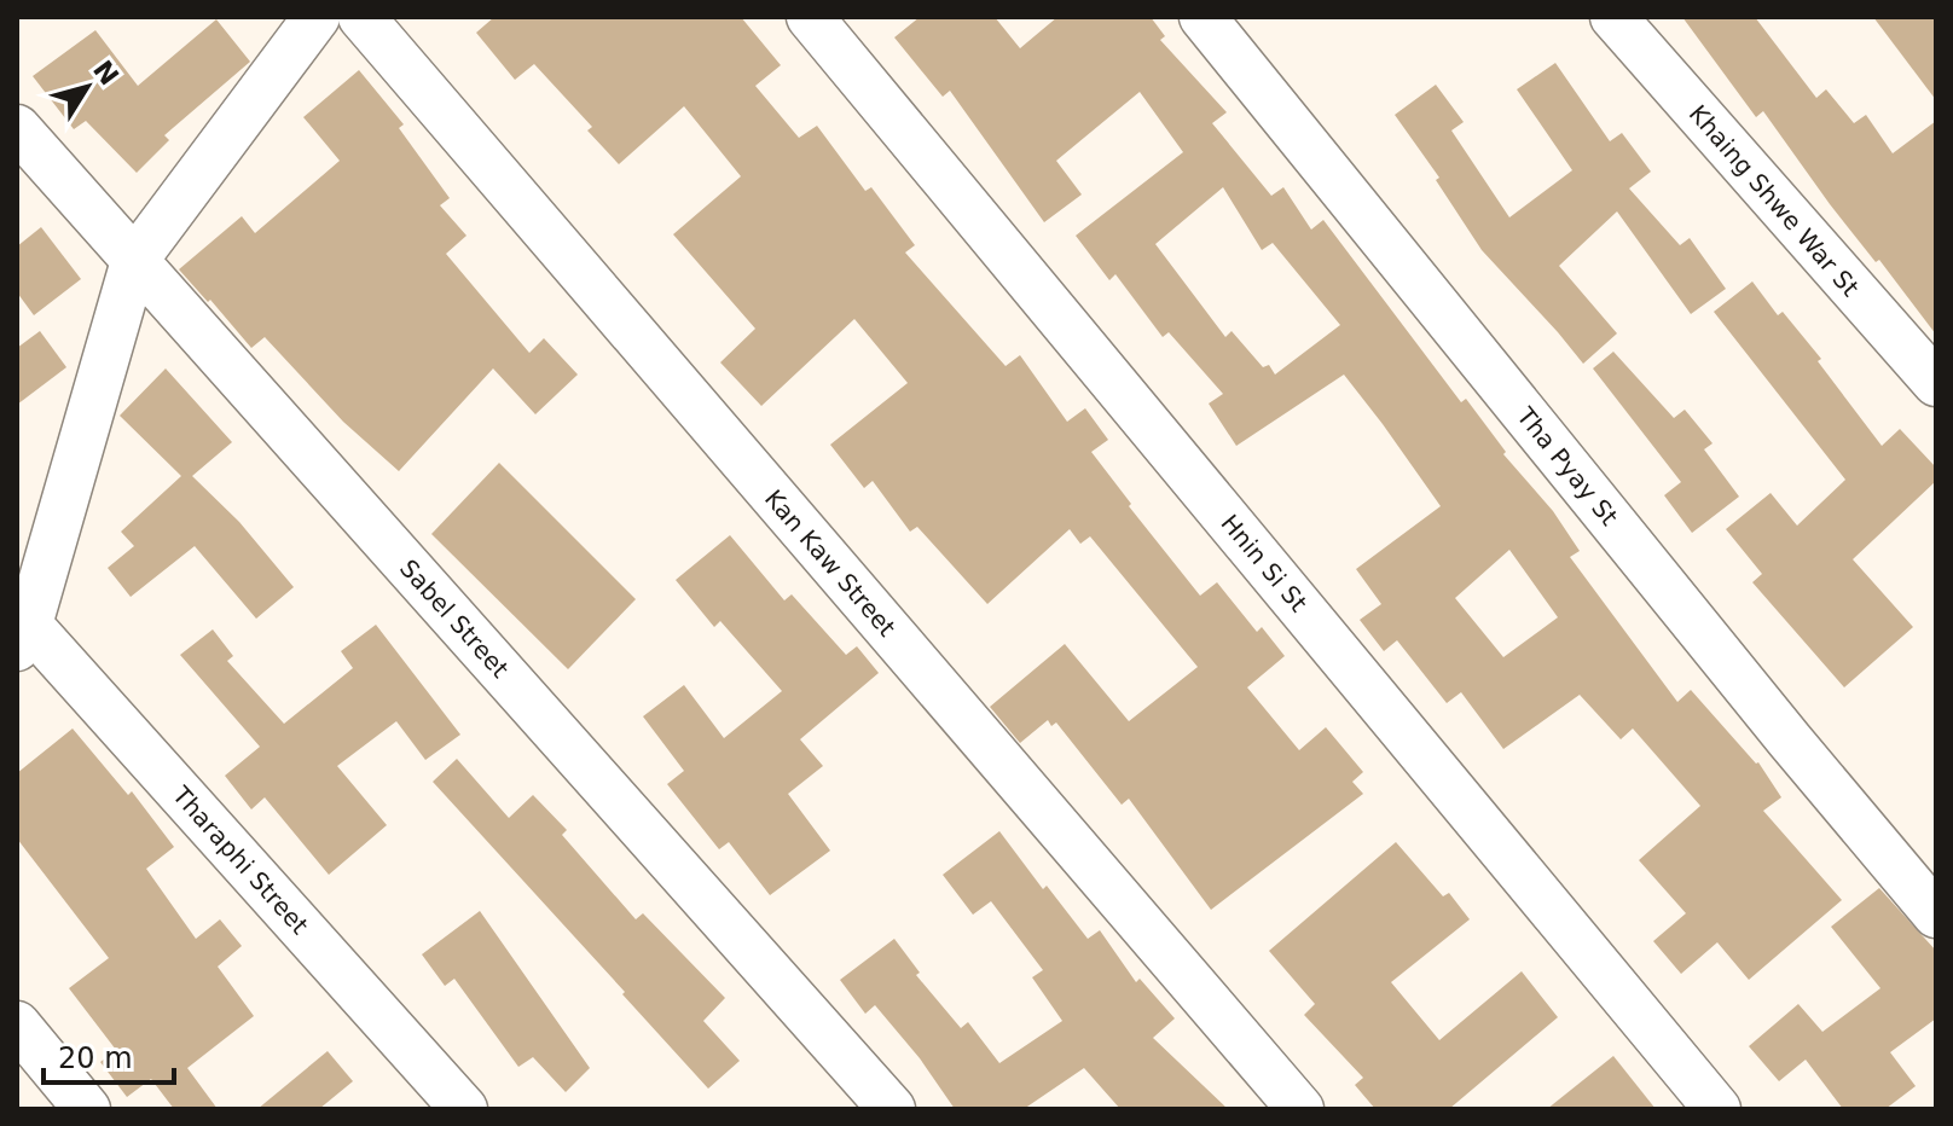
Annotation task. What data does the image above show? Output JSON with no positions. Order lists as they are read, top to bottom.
{
  "streets": {
    "street": [
      "Khaing Shwe War St",
      "Tha Pyay St",
      "Kan Kaw Street",
      "Hnin Si St",
      "Sabel Street",
      "Tharaphi Street"
    ]
  },
  "scale_bar": "20 m",
  "north": "top right"
}
